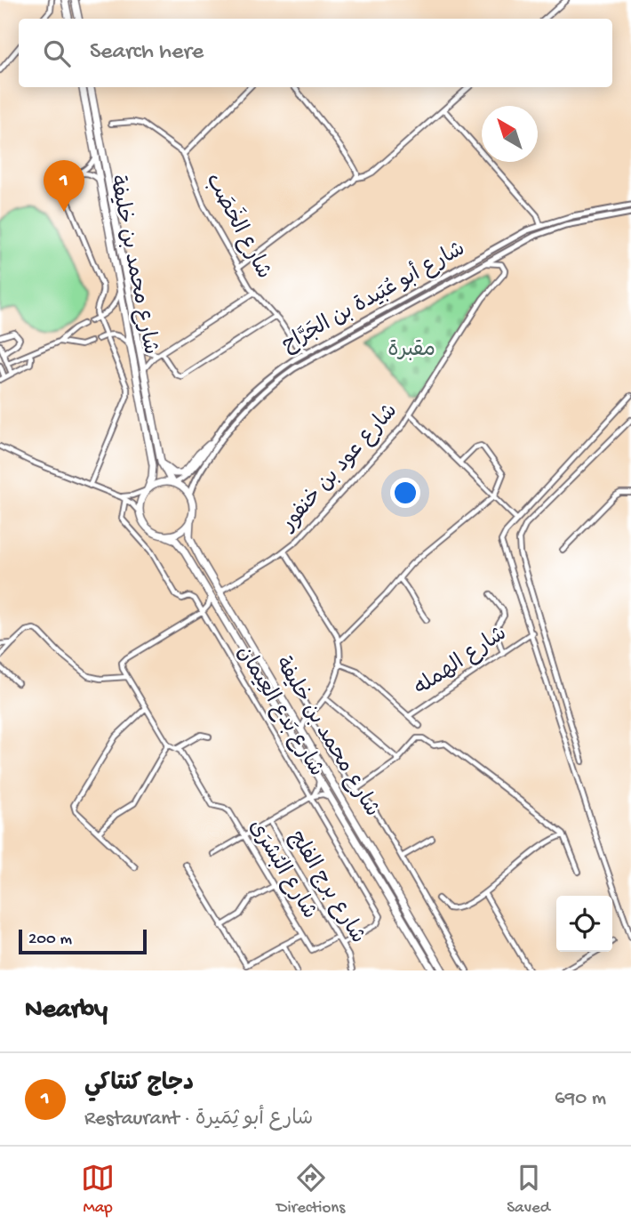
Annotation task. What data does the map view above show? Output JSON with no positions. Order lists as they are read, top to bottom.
{
  "streets": {
    "highway": ["شارع محمد بن خليفة"],
    "main road": ["شارع أبو عُبَيدة بن الجَرَّاح"],
    "street": [
      "شارع الخَصَب",
      "شارع عود بن خنفور",
      "شارع الهمله",
      "شارع بَدع العِيمان",
      "شارع البُشرَى",
      "شارع برج الفلج"
    ]
  },
  "crossings": [
    ["شارع محمد بن خليفة", "شارع أبو عُبَيدة بن الجَرَّاح"],
    ["شارع محمد بن خليفة", "شارع عود بن خنفور"],
    ["شارع أبو عُبَيدة بن الجَرَّاح", "شارع عود بن خنفور"],
    ["شارع بَدع العِيمان", "شارع برج الفلج"],
    ["شارع البُشرَى", "شارع برج الفلج"]
  ],
  "parks": ["مقبرة"],
  "scale_bar": "200 m",
  "north": "top left",
  "page": {
    "search": "Search here",
    "pins": "1",
    "scale": "200 m",
    "heading": "Nearby",
    "list": [
      {
        "mark": "1",
        "name": "دجاج كنتاكي",
        "note": "Restaurant · شارع أبو ثِمَيرة",
        "value": "690 m"
      }
    ],
    "nav": ["Map", "Directions", "Saved"]
  }
}
